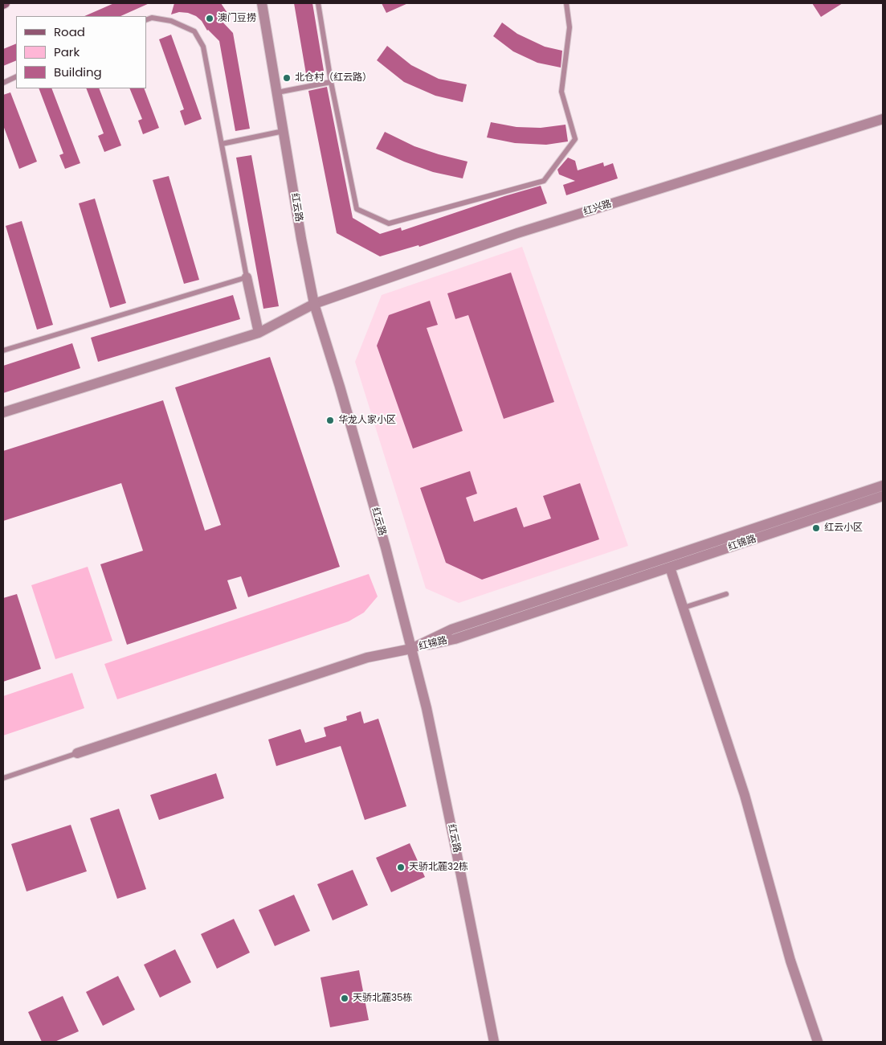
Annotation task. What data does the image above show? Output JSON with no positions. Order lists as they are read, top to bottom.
{
  "streets": {
    "street": ["红云路", "红兴路", "红锦路"]
  },
  "crossings": [
    ["红云路", "红兴路"],
    ["红云路", "红锦路"]
  ],
  "places": [
    "澳门豆捞",
    "北仓村（红云路）",
    "华龙人家小区",
    "红云小区",
    "天骄北麓32栋",
    "天骄北麓35栋"
  ],
  "legend": ["Road", "Park", "Building"]
}
